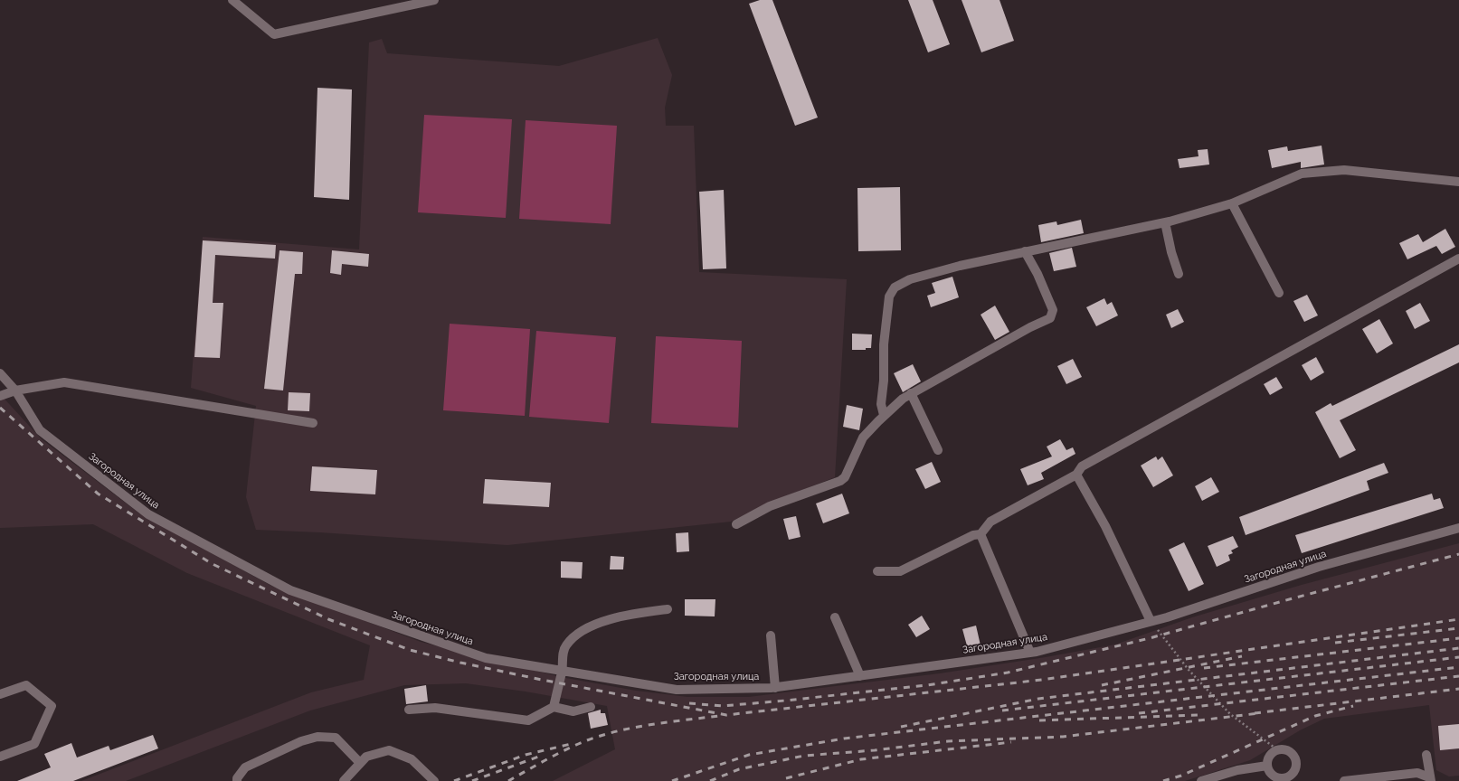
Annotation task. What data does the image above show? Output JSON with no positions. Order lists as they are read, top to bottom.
{
  "streets": {
    "street": ["Загородная улица"]
  }
}
